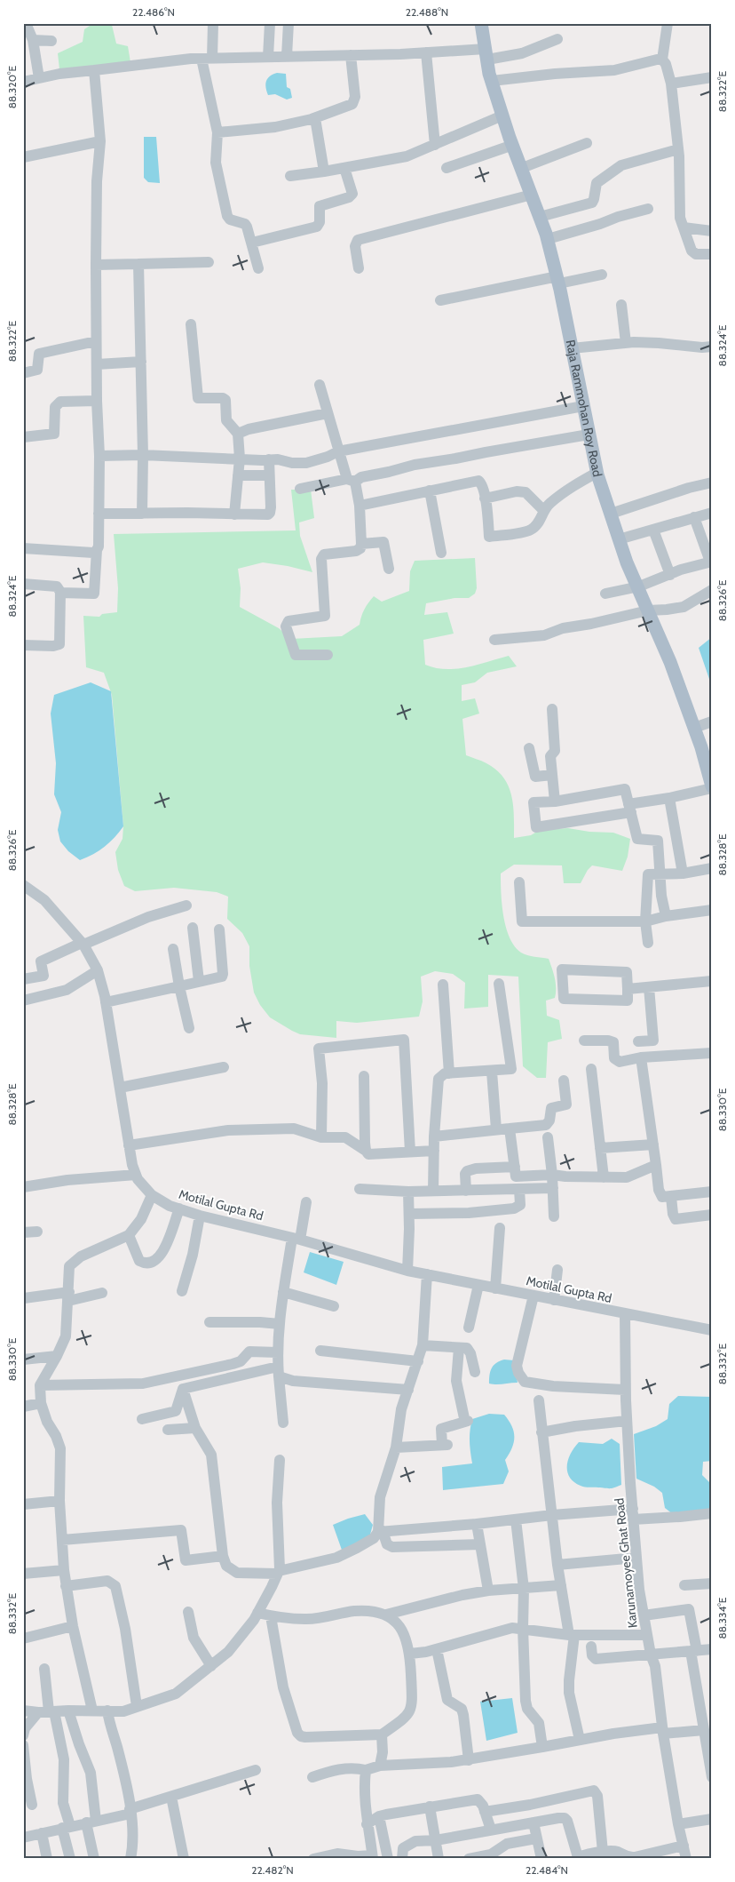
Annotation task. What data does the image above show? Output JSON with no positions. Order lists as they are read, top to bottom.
{
  "streets": {
    "main road": ["Raja Rammohan Roy Road"],
    "street": ["Motilal Gupta Rd", "Karunamoyee Ghat Road"]
  },
  "crossings": [
    ["Motilal Gupta Rd", "Karunamoyee Ghat Road"]
  ],
  "coordinates": [
    "22.486°N",
    "22.488°N",
    "88.320°E",
    "88.322°E",
    "88.324°E",
    "88.326°E",
    "88.328°E",
    "88.330°E",
    "88.332°E",
    "88.334°E",
    "22.482°N",
    "22.484°N"
  ]
}
